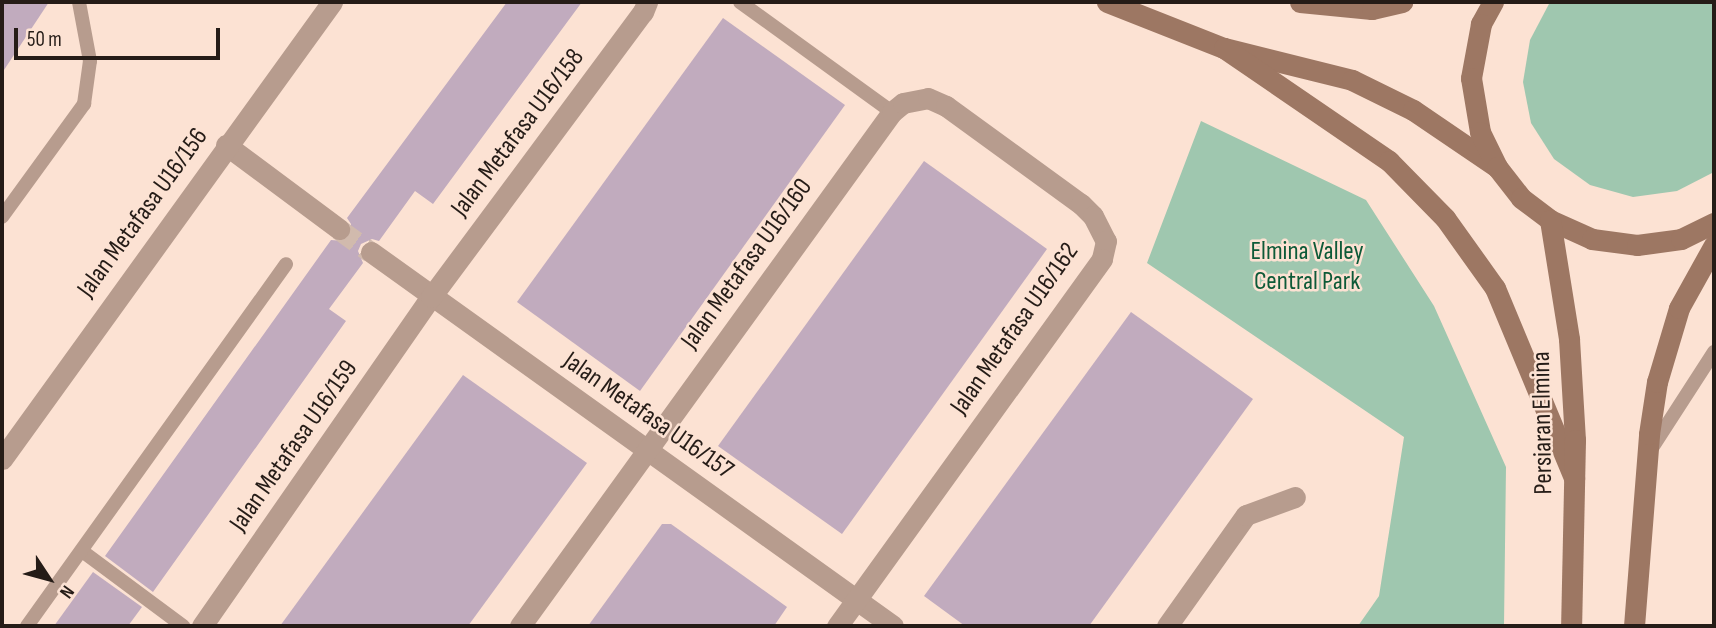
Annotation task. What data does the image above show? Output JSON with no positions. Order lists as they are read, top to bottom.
{
  "streets": {
    "main road": ["Persiaran Elmina"],
    "street": [
      "Jalan Metafasa U16/158",
      "Jalan Metafasa U16/156",
      "Jalan Metafasa U16/160",
      "Jalan Metafasa U16/162",
      "Jalan Metafasa U16/157",
      "Jalan Metafasa U16/159"
    ]
  },
  "crossings": [
    ["Jalan Metafasa U16/158", "Jalan Metafasa U16/157"],
    ["Jalan Metafasa U16/158", "Jalan Metafasa U16/159"],
    ["Jalan Metafasa U16/160", "Jalan Metafasa U16/162"],
    ["Jalan Metafasa U16/160", "Jalan Metafasa U16/157"],
    ["Jalan Metafasa U16/162", "Jalan Metafasa U16/157"],
    ["Jalan Metafasa U16/157", "Jalan Metafasa U16/159"]
  ],
  "parks": ["Elmina Valley Central Park"],
  "scale_bar": "50 m",
  "north": "bottom right"
}
